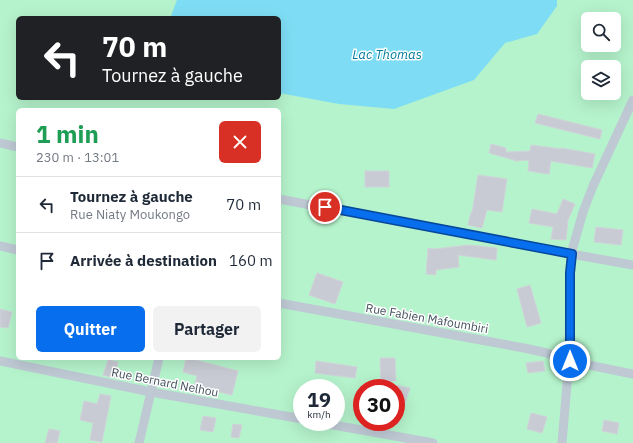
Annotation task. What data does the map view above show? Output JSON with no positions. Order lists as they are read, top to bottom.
{
  "streets": {
    "street": ["Rue Fabien Mafoumbiri", "Rue Bernard Nelhou"]
  },
  "water": ["Lac Thomas"],
  "page": {
    "turn": ["70 m", "Tournez à gauche"],
    "heading": ["1 min", "230 m · 13:01"],
    "list": [
      {
        "name": "Tournez à gauche",
        "note": "Rue Niaty Moukongo",
        "value": "70 m"
      },
      {
        "name": "Arrivée à destination",
        "value": "160 m"
      }
    ],
    "buttons": ["Quitter", "Partager"],
    "speed": "19 km/h",
    "limit": "30"
  }
}
